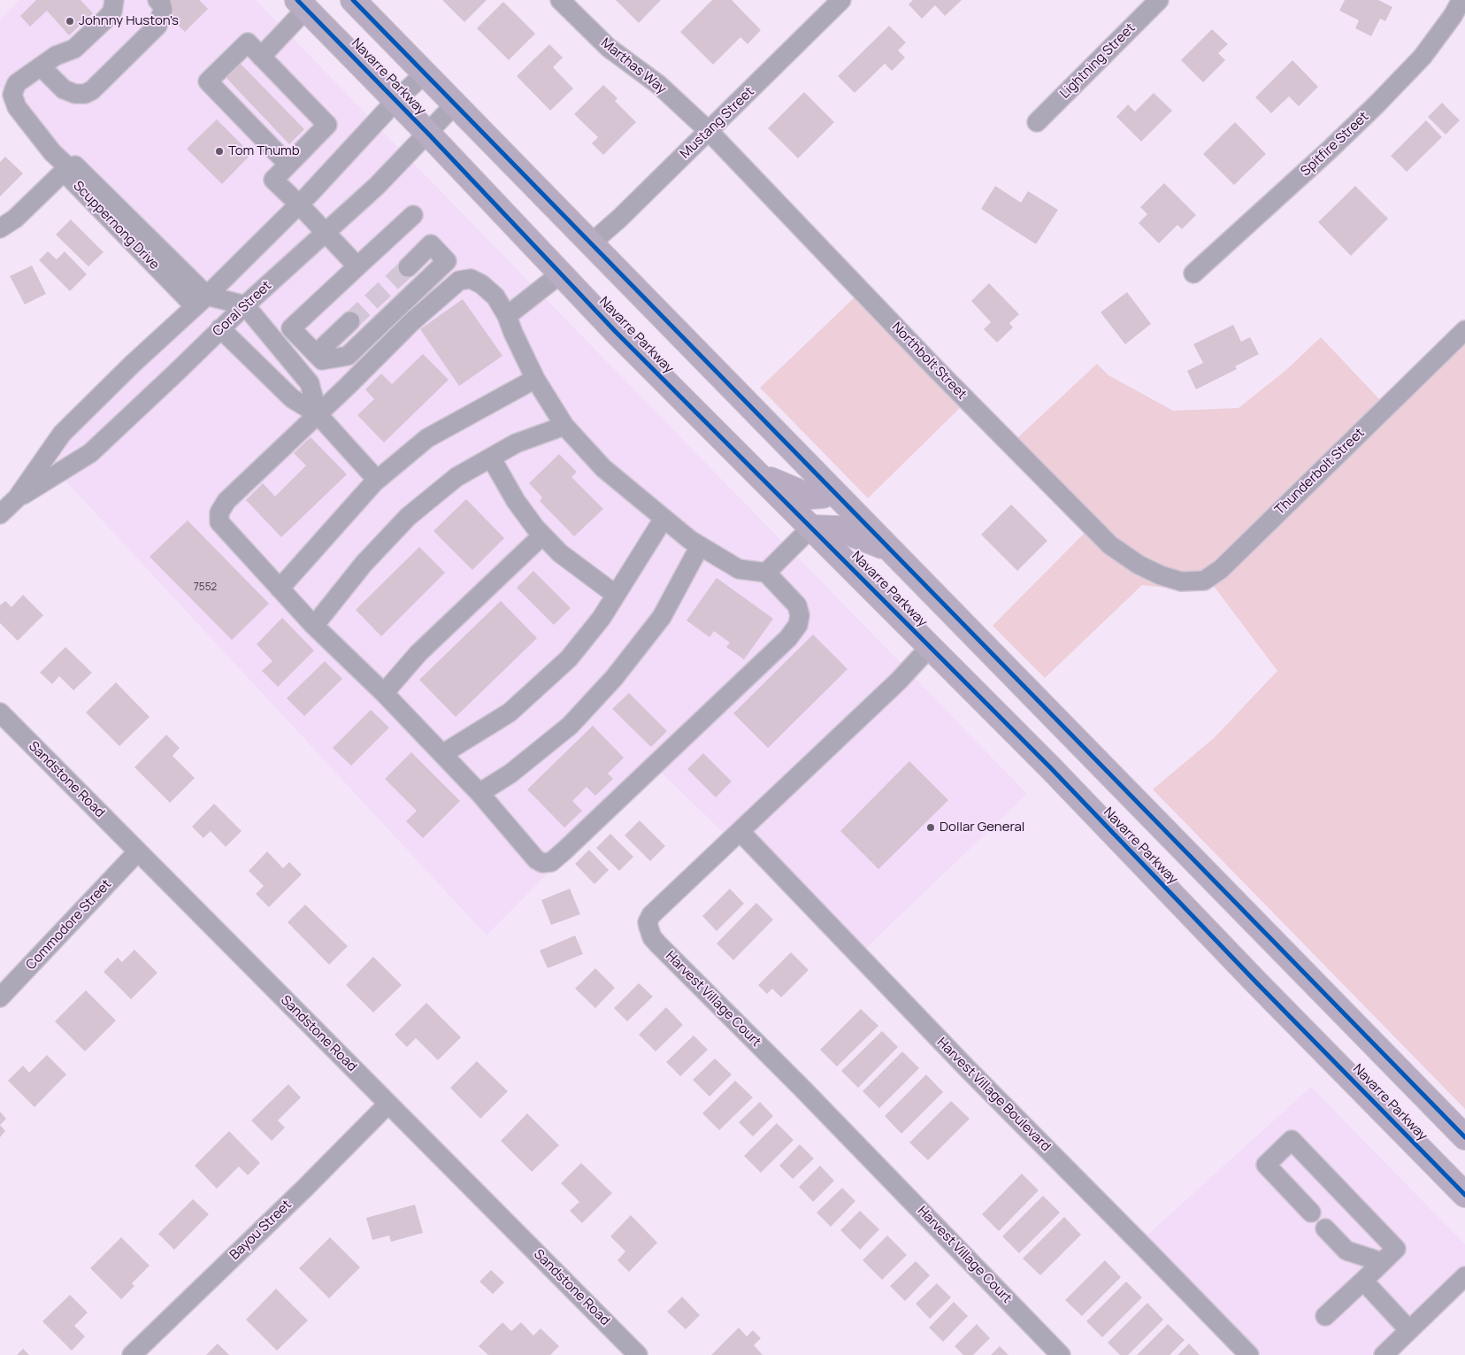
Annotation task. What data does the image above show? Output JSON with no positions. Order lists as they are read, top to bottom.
{
  "streets": {
    "highway": ["Navarre Parkway"],
    "street": [
      "Lightning Street",
      "Marthas Way",
      "Mustang Street",
      "Spitfire Street",
      "Scuppernong Drive",
      "Coral Street",
      "Northbolt Street",
      "Thunderbolt Street",
      "Sandstone Road",
      "Commodore Street",
      "Harvest Village Court",
      "Harvest Village Boulevard",
      "Bayou Street"
    ]
  },
  "crossings": [
    ["Marthas Way", "Mustang Street"],
    ["Marthas Way", "Northbolt Street"],
    ["Navarre Parkway", "Coral Street"],
    ["Navarre Parkway", "Harvest Village Court"],
    ["Mustang Street", "Northbolt Street"],
    ["Scuppernong Drive", "Coral Street"],
    ["Northbolt Street", "Thunderbolt Street"],
    ["Sandstone Road", "Commodore Street"],
    ["Sandstone Road", "Bayou Street"],
    ["Harvest Village Court", "Harvest Village Boulevard"]
  ],
  "places": ["Johnny Huston's", "Tom Thumb", "Dollar General"],
  "house_numbers": ["7552"]
}
